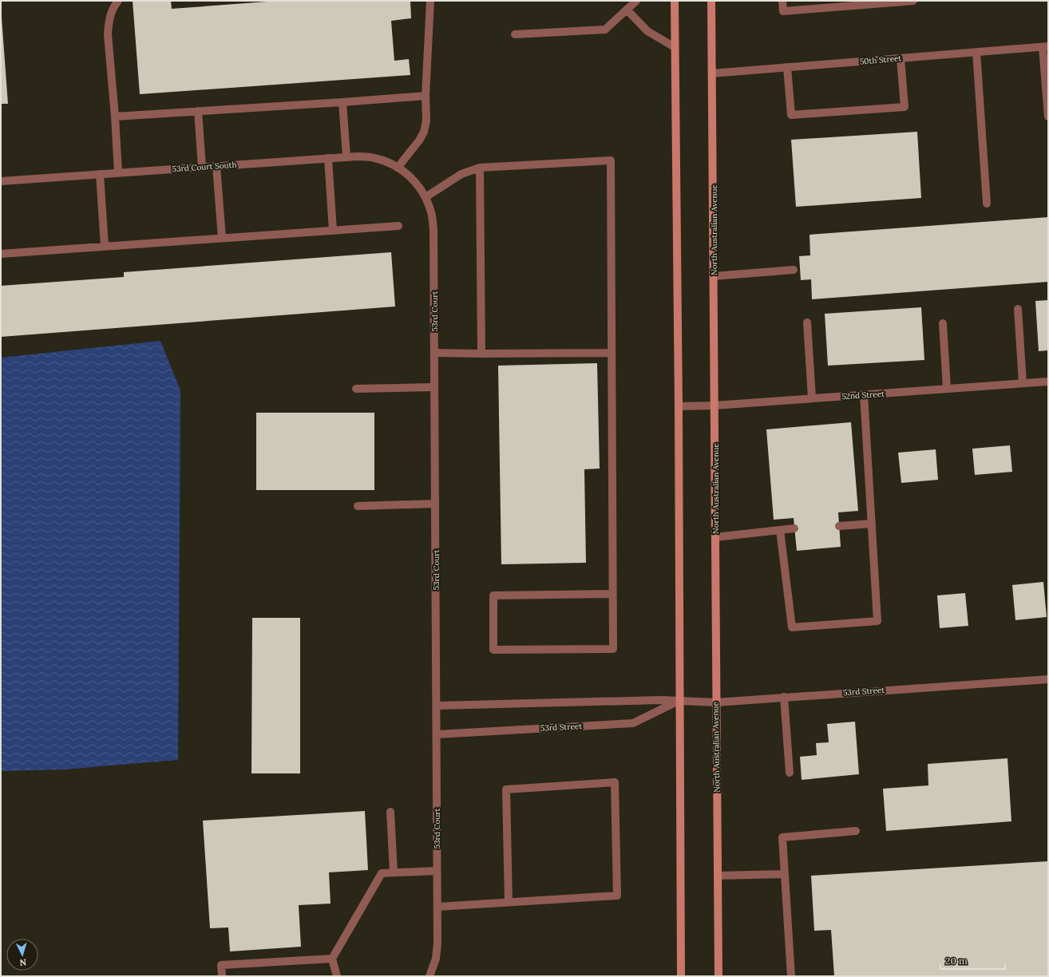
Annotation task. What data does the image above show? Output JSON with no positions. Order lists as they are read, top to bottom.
{
  "streets": {
    "main road": ["North Australian Avenue"],
    "street": [
      "50th Street",
      "53rd Court South",
      "53rd Court",
      "52nd Street",
      "53rd Street"
    ]
  },
  "crossings": [
    ["50th Street", "North Australian Avenue"],
    ["53rd Court South", "53rd Court"],
    ["North Australian Avenue", "52nd Street"],
    ["North Australian Avenue", "53rd Street"],
    ["53rd Court", "53rd Street"]
  ],
  "scale_bar": "20 m",
  "north": "bottom"
}
